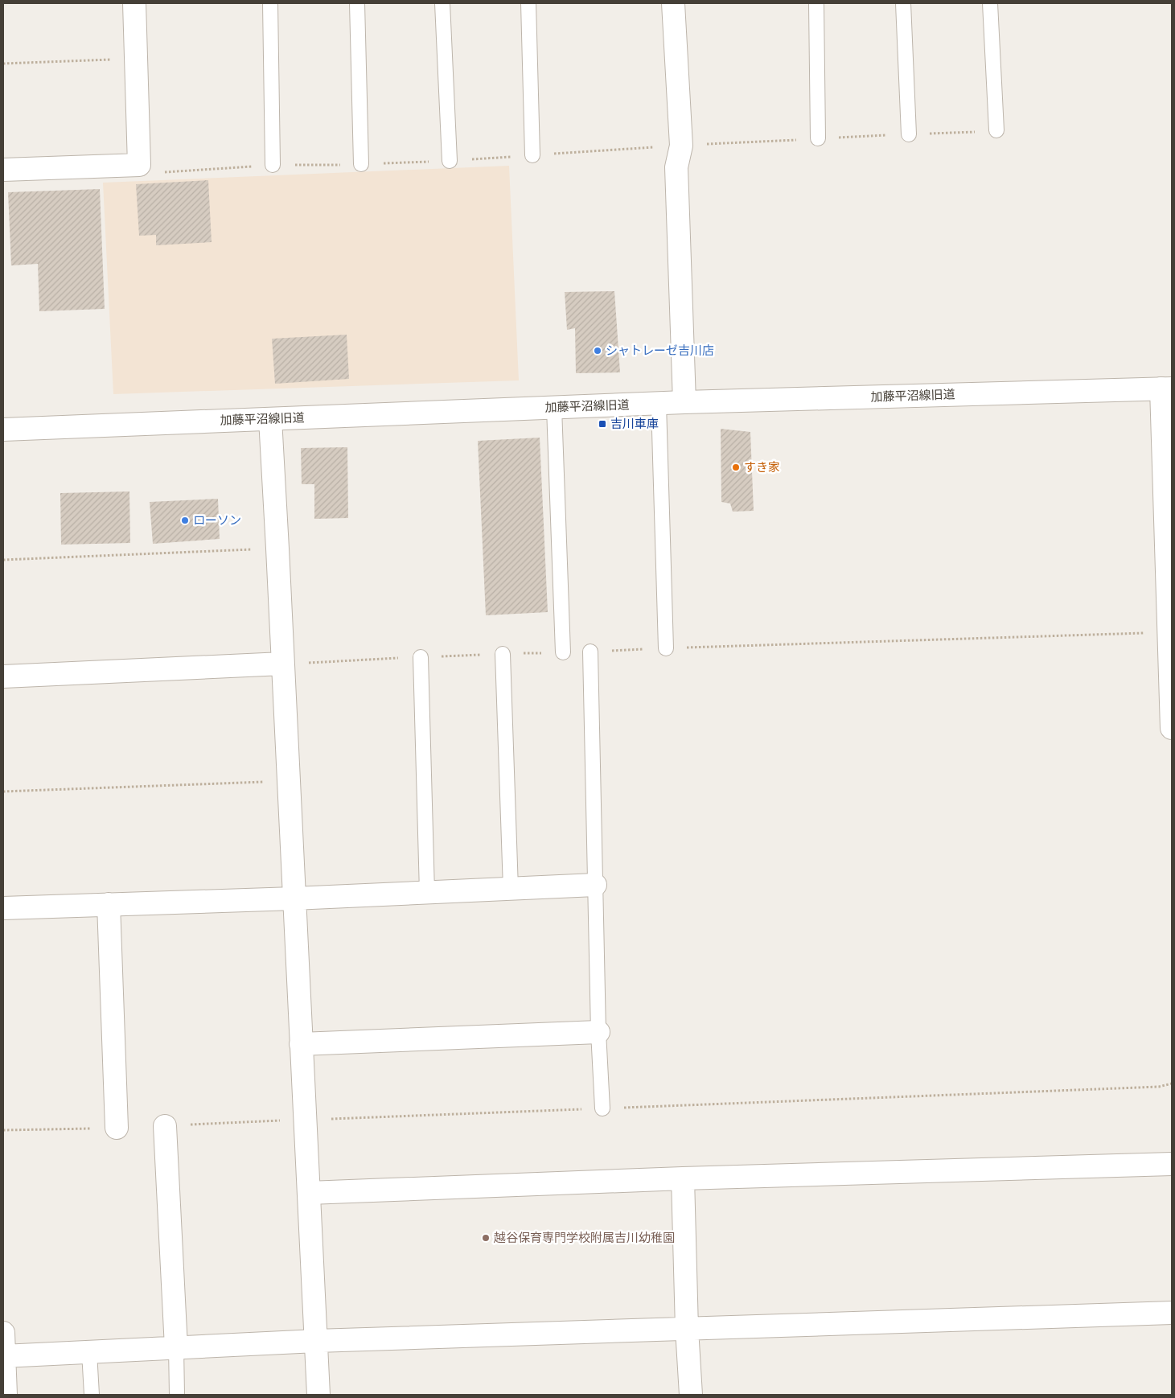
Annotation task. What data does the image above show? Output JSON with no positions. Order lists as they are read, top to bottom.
{
  "streets": {
    "street": ["加藤平沼線旧道"]
  },
  "places": {
    "other": [
      "シャトレーゼ吉川店",
      "すき家",
      "ローソン",
      "越谷保育専門学校附属吉川幼稚園"
    ],
    "transit": ["吉川車庫"]
  }
}
